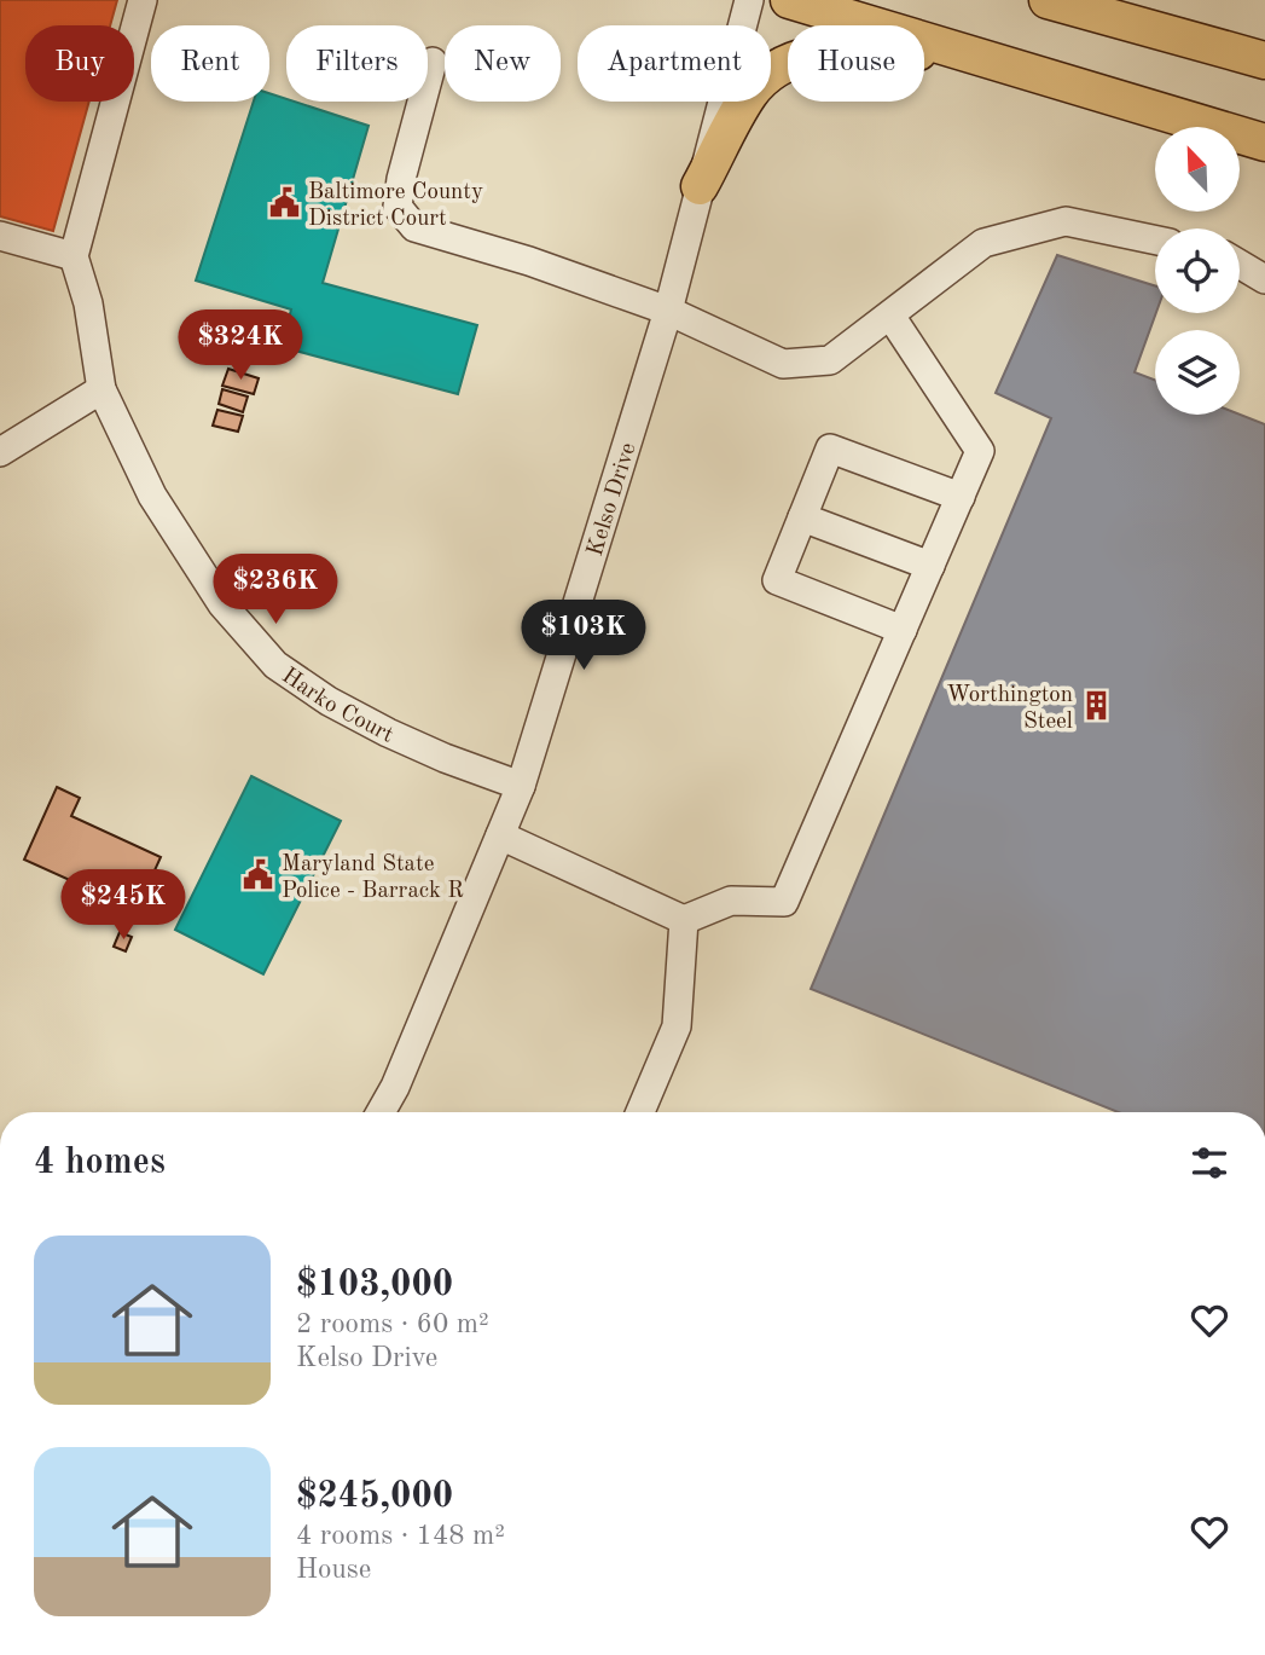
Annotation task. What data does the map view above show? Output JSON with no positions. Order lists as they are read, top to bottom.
{
  "streets": {
    "street": ["Kelso Drive", "Harko Court"]
  },
  "crossings": [
    ["Kelso Drive", "Harko Court"]
  ],
  "places": {
    "public building": ["Baltimore County District Court", "Maryland State Police - Barrack R"],
    "building": ["Worthington Steel"]
  },
  "north": "top left",
  "page": {
    "chip": [
      "Buy",
      "Rent",
      "Filters",
      "New",
      "Apartment",
      "House"
    ],
    "price": [
      "$324K",
      "$236K",
      "$103K",
      "$245K"
    ],
    "heading": "4 homes",
    "list": [
      {
        "name": "$103,000",
        "note": "2 rooms · 60 m² · Kelso Drive"
      },
      {
        "name": "$245,000",
        "note": "4 rooms · 148 m² · House"
      }
    ]
  }
}
